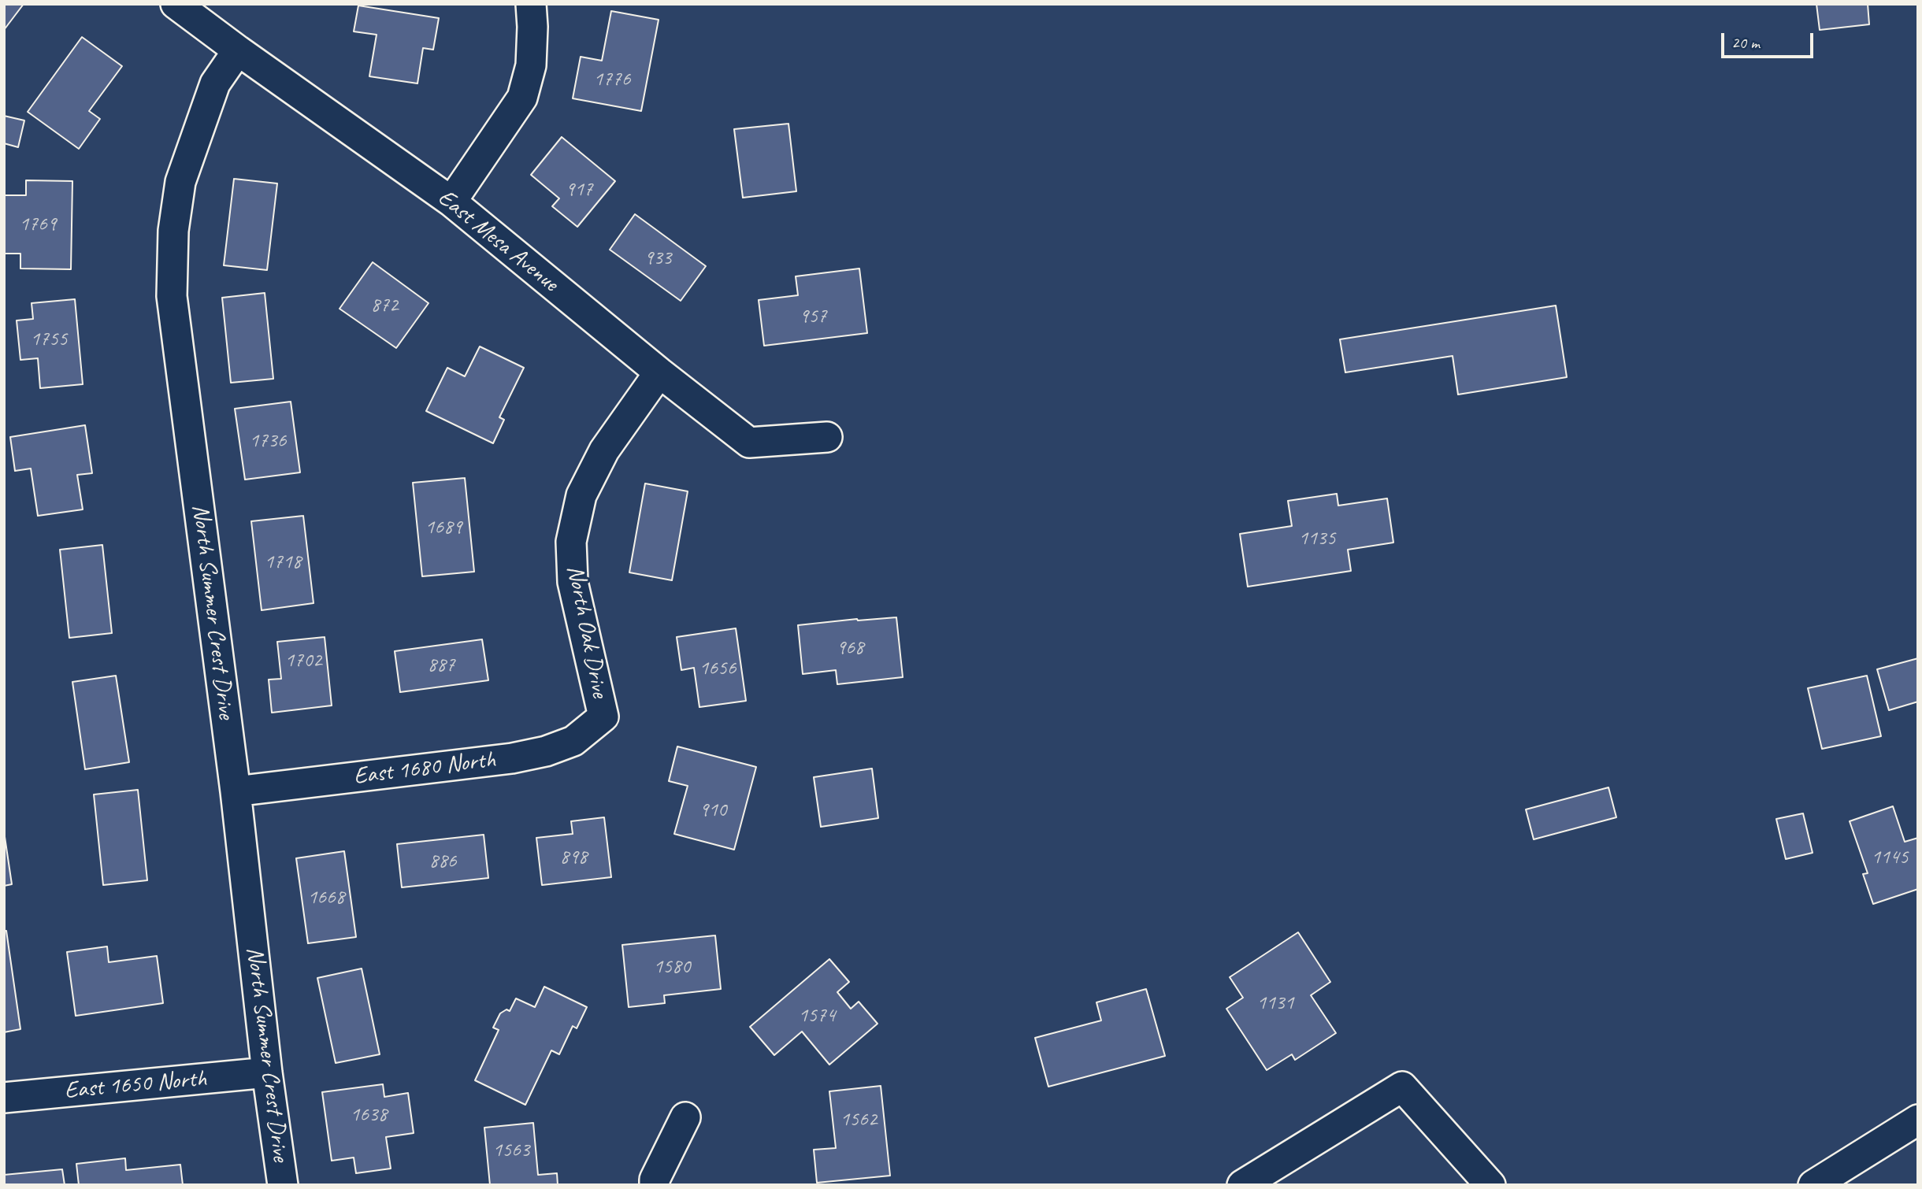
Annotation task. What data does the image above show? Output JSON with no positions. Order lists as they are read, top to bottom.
{
  "streets": {
    "street": [
      "East Mesa Avenue",
      "North Summer Crest Drive",
      "North Oak Drive",
      "East 1680 North",
      "East 1650 North"
    ]
  },
  "crossings": [
    ["East Mesa Avenue", "North Summer Crest Drive"],
    ["East Mesa Avenue", "North Oak Drive"],
    ["North Summer Crest Drive", "East 1680 North"],
    ["North Summer Crest Drive", "East 1650 North"],
    ["North Oak Drive", "East 1680 North"]
  ],
  "house_numbers": [
    "1776",
    "917",
    "1769",
    "933",
    "872",
    "957",
    "1755",
    "1736",
    "1689",
    "1135",
    "1718",
    "968",
    "1702",
    "887",
    "1656",
    "910",
    "898",
    "1145",
    "886",
    "1668",
    "1580",
    "1131",
    "1574",
    "1638",
    "1562",
    "1563"
  ],
  "scale_bar": "20 m"
}
